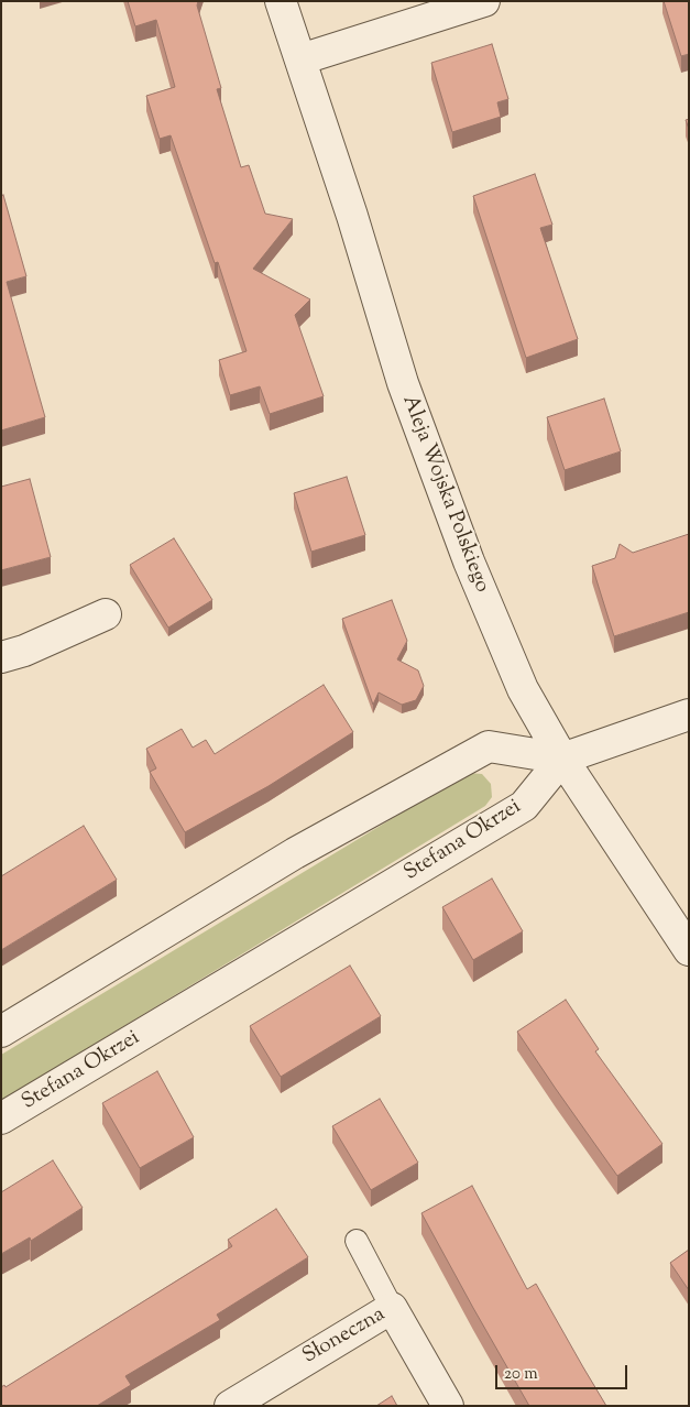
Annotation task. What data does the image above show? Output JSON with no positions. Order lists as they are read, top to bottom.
{
  "streets": {
    "street": ["Aleja Wojska Polskiego", "Stefana Okrzei", "Słoneczna"]
  },
  "crossings": [
    ["Aleja Wojska Polskiego", "Stefana Okrzei"]
  ],
  "scale_bar": "20 m"
}
